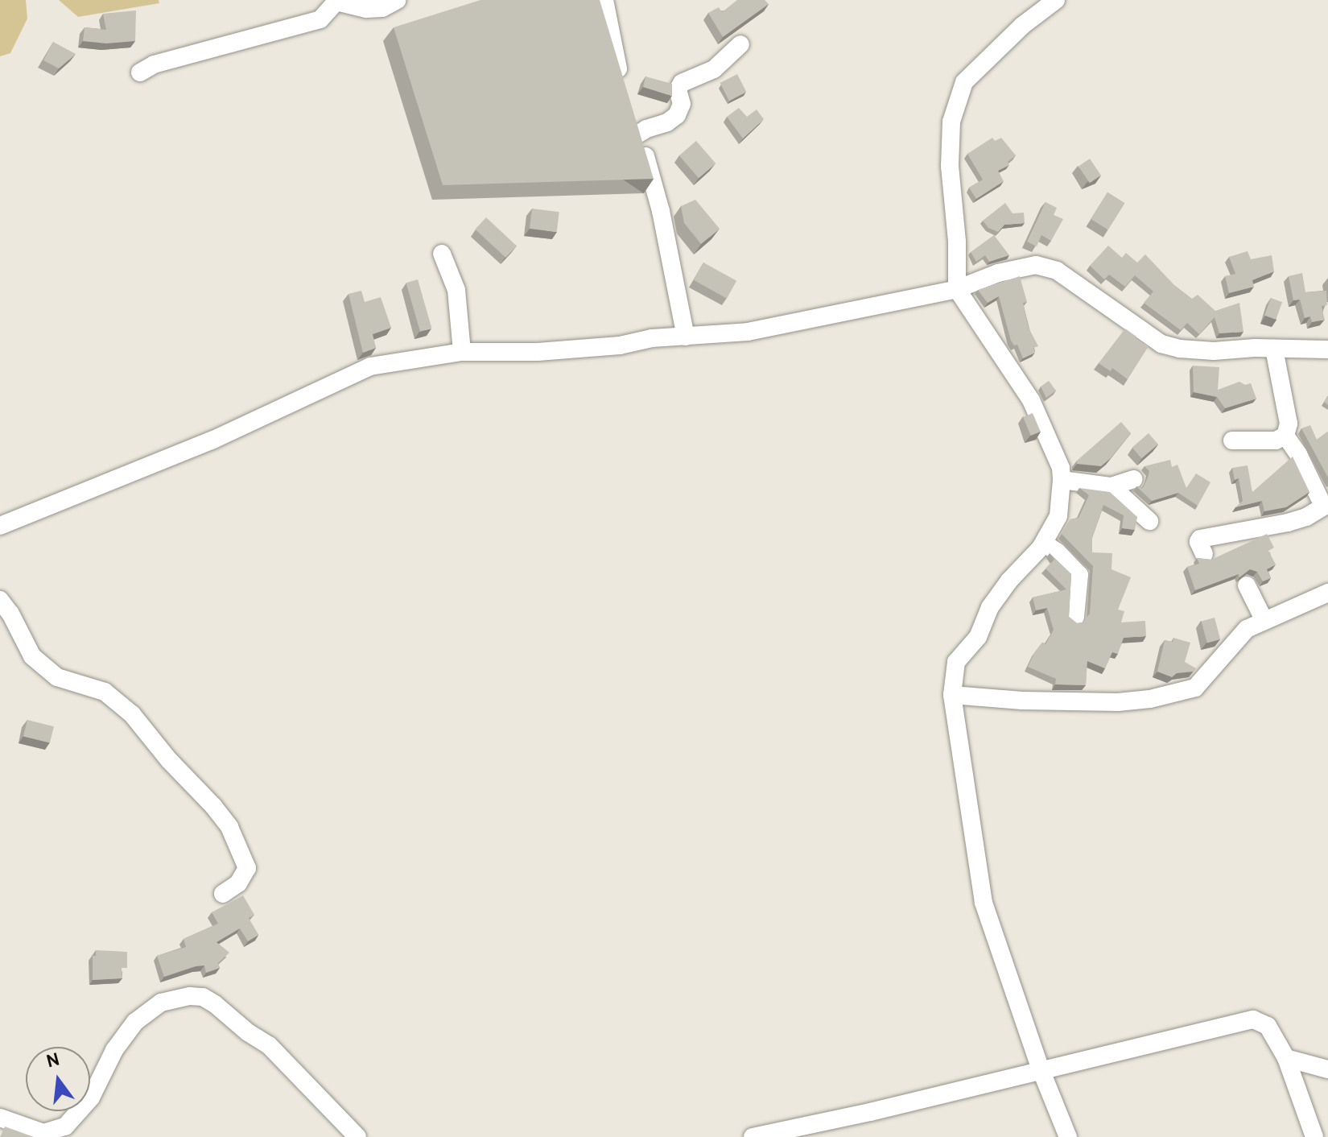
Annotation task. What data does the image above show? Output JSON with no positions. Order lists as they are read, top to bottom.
{
  "north": "top"
}
